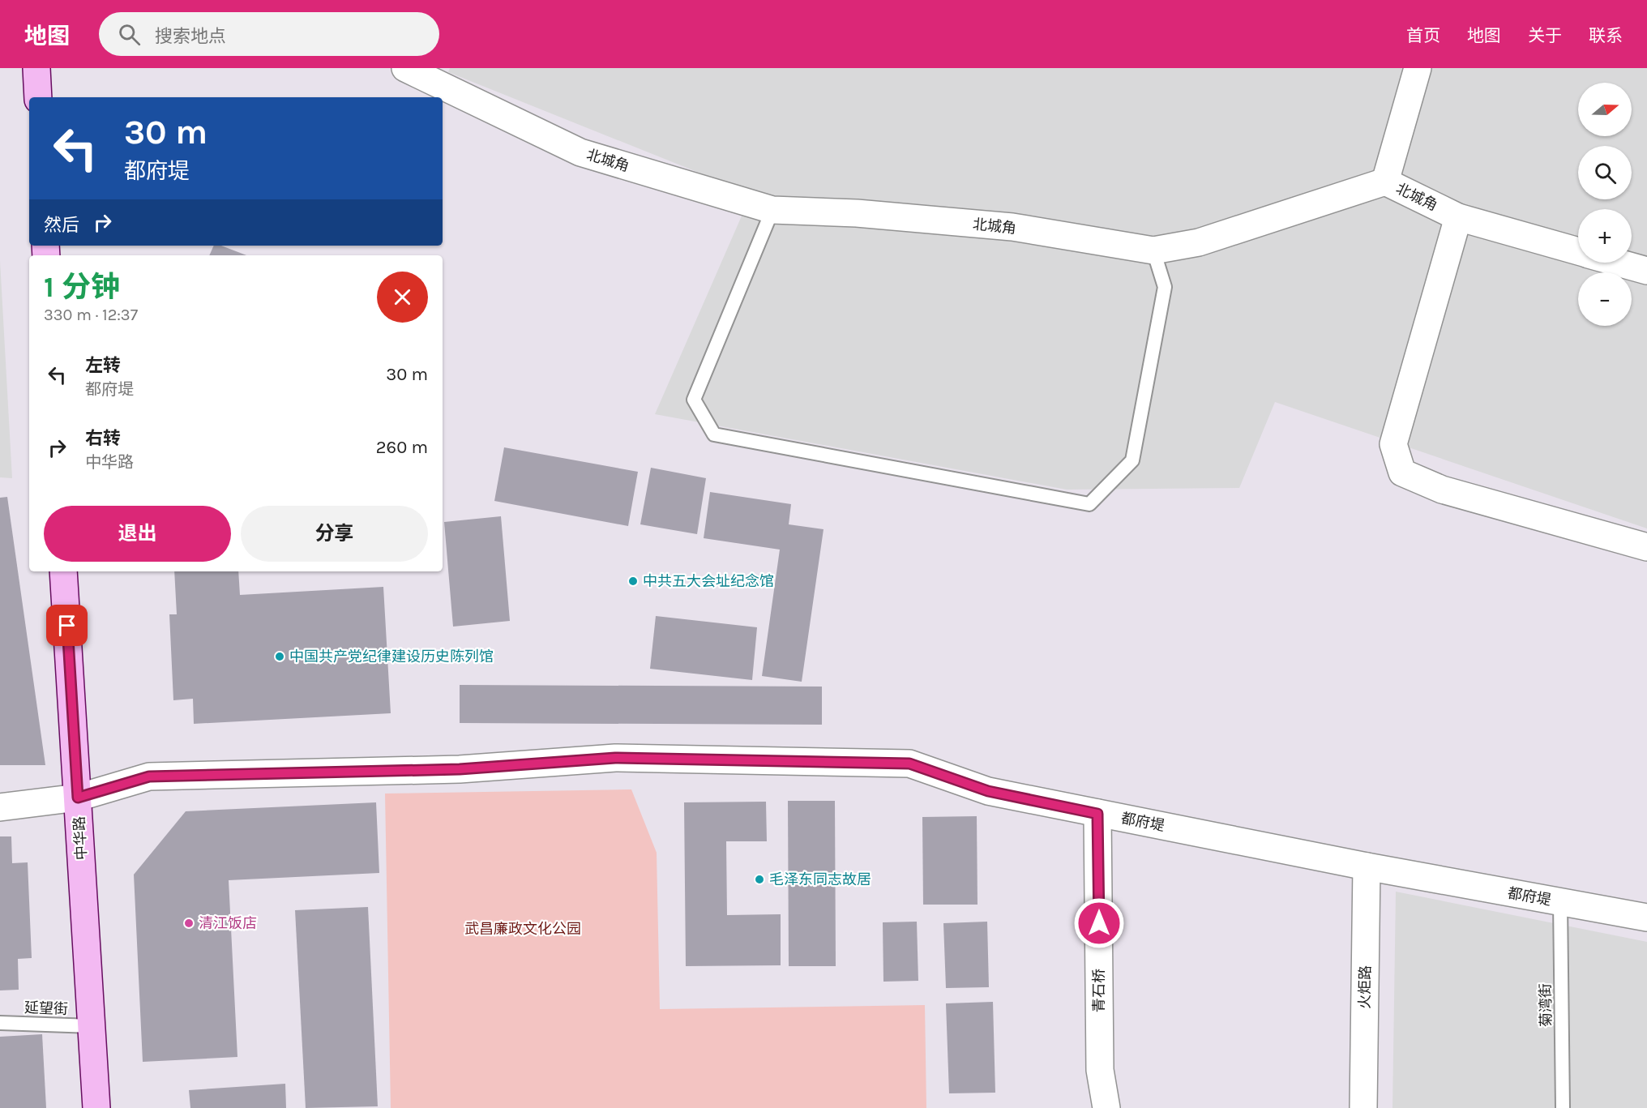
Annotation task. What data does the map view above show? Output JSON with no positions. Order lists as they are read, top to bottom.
{
  "streets": {
    "street": [
      "北城角",
      "都府堤",
      "中华路",
      "火炬路",
      "青石桥"
    ],
    "lane": ["菊湾街", "延望街"]
  },
  "crossings": [
    ["都府堤", "中华路"],
    ["都府堤", "火炬路"],
    ["都府堤", "青石桥"],
    ["都府堤", "菊湾街"],
    ["中华路", "延望街"]
  ],
  "parks": ["武昌廉政文化公园"],
  "places": [
    "中共五大会址纪念馆",
    "中国共产党纪律建设历史陈列馆",
    "毛泽东同志故居",
    "清江饭店"
  ],
  "north": "right",
  "page": {
    "header": "地图",
    "search": "搜索地点",
    "nav": [
      "首页",
      "地图",
      "关于",
      "联系"
    ],
    "map_buttons": ["+", "−"],
    "turn": ["30 m", "都府堤"],
    "then": "然后",
    "heading": ["1 分钟", "330 m · 12:37"],
    "list": [
      {
        "name": "左转",
        "note": "都府堤",
        "value": "30 m"
      },
      {
        "name": "右转",
        "note": "中华路",
        "value": "260 m"
      }
    ],
    "buttons": ["退出", "分享"]
  }
}
